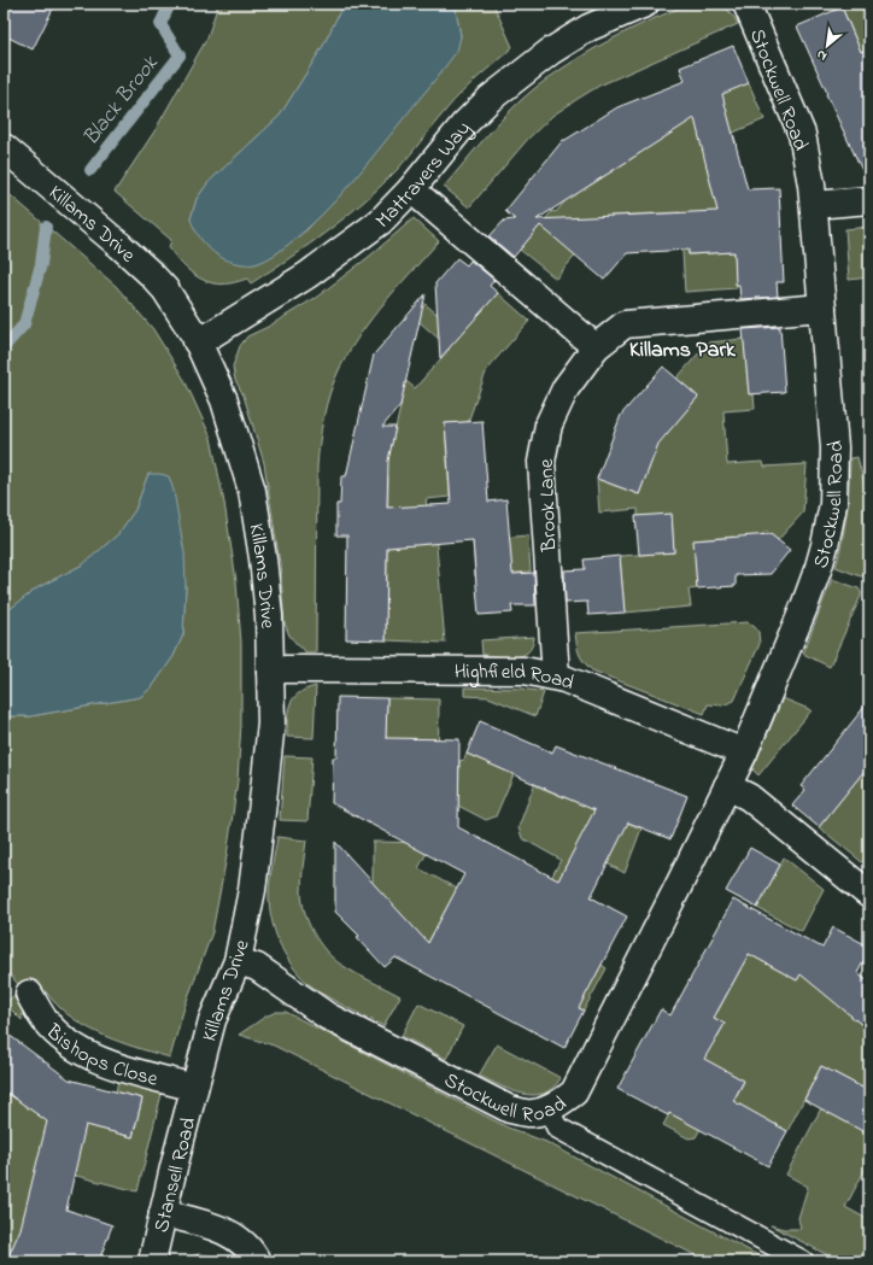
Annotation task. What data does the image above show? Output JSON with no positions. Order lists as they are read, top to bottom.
{
  "streets": {
    "street": [
      "Stockwell Road",
      "Mattravers Way",
      "Killams Drive",
      "Brook Lane",
      "Highfield Road",
      "Bishops Close",
      "Stansell Road"
    ]
  },
  "crossings": [
    ["Stockwell Road", "Killams Drive"],
    ["Stockwell Road", "Brook Lane"],
    ["Stockwell Road", "Highfield Road"],
    ["Mattravers Way", "Killams Drive"],
    ["Killams Drive", "Highfield Road"],
    ["Killams Drive", "Bishops Close"],
    ["Killams Drive", "Stansell Road"],
    ["Brook Lane", "Highfield Road"],
    ["Bishops Close", "Stansell Road"]
  ],
  "districts": ["Killams Park"],
  "water": ["Black Brook"],
  "north": "bottom left"
}
